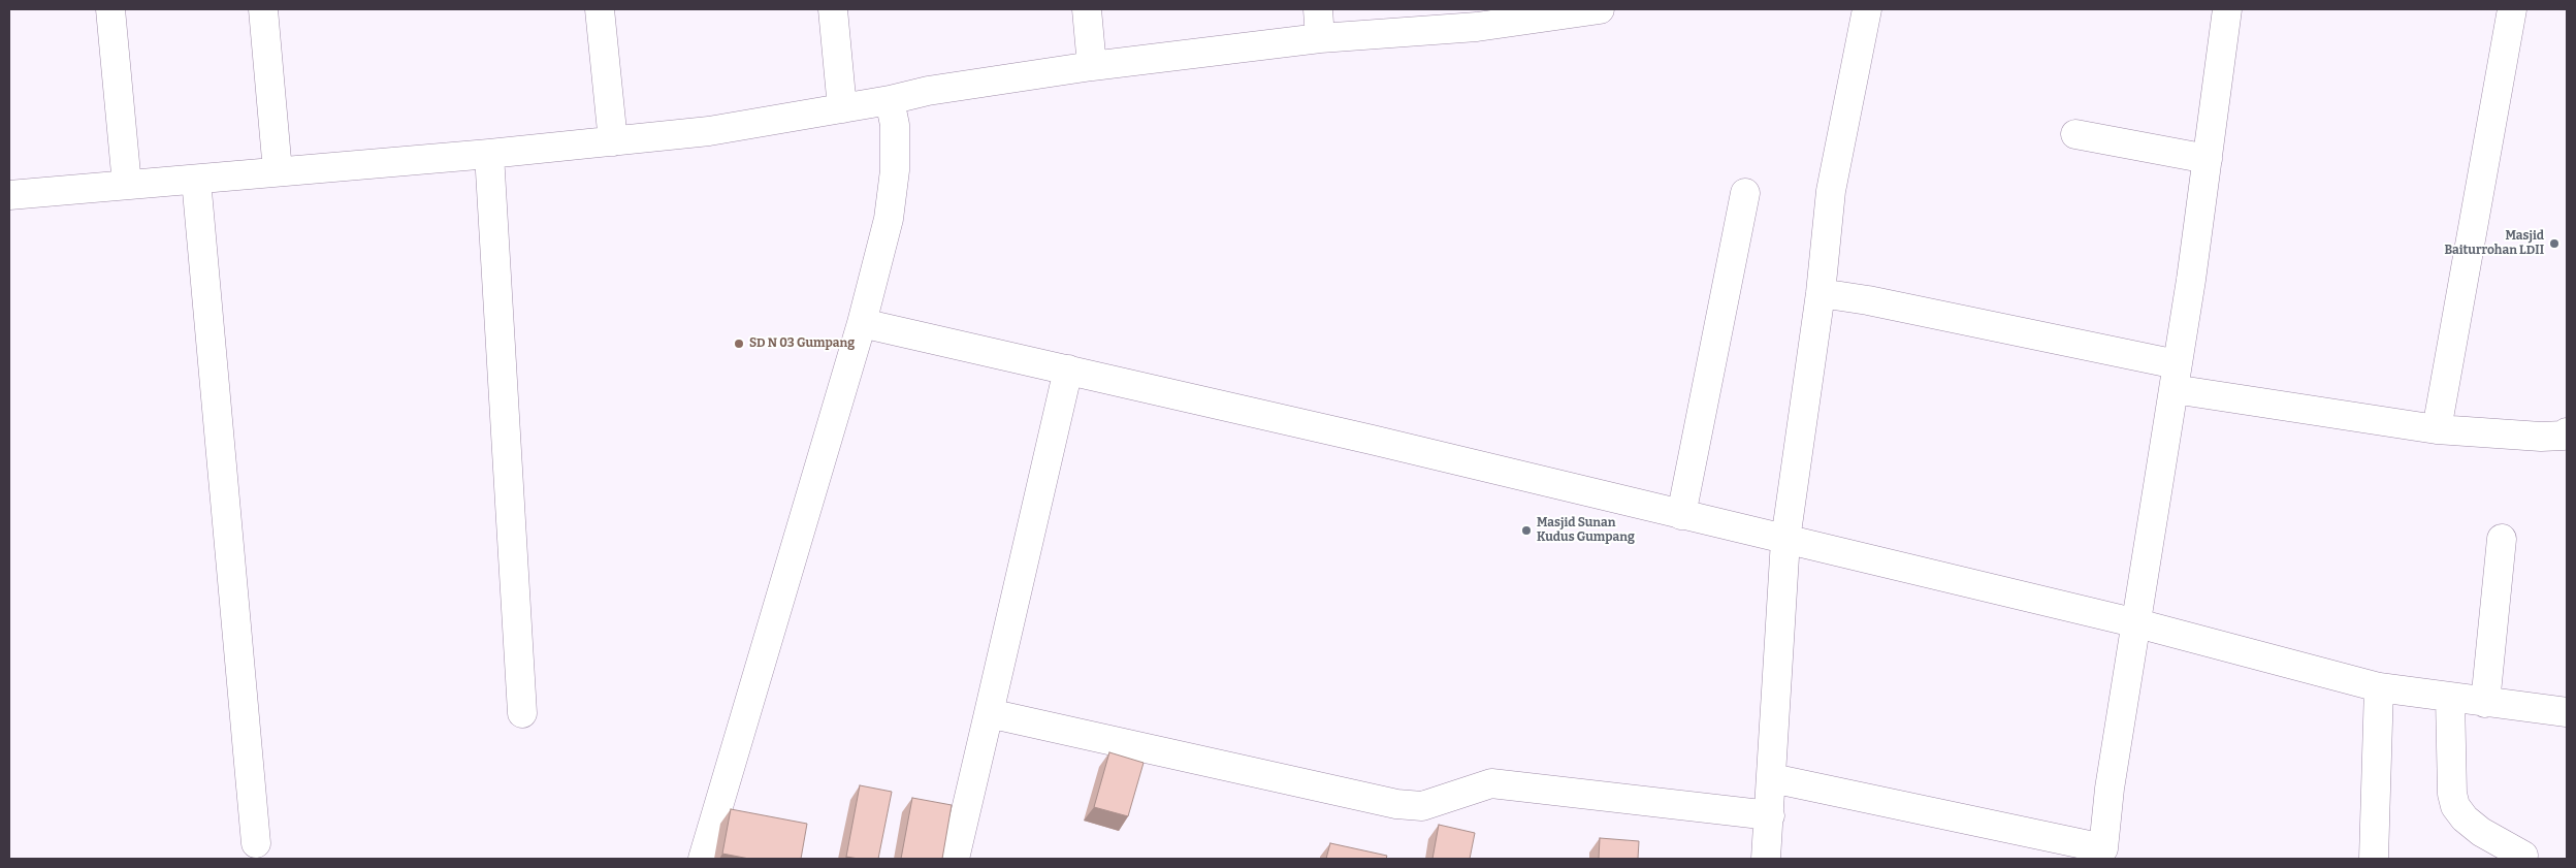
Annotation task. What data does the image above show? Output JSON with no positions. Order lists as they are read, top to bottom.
{
  "places": ["Masjid Baiturrohan LDII", "SD N 03 Gumpang", "Masjid Sunan Kudus Gumpang"]
}
